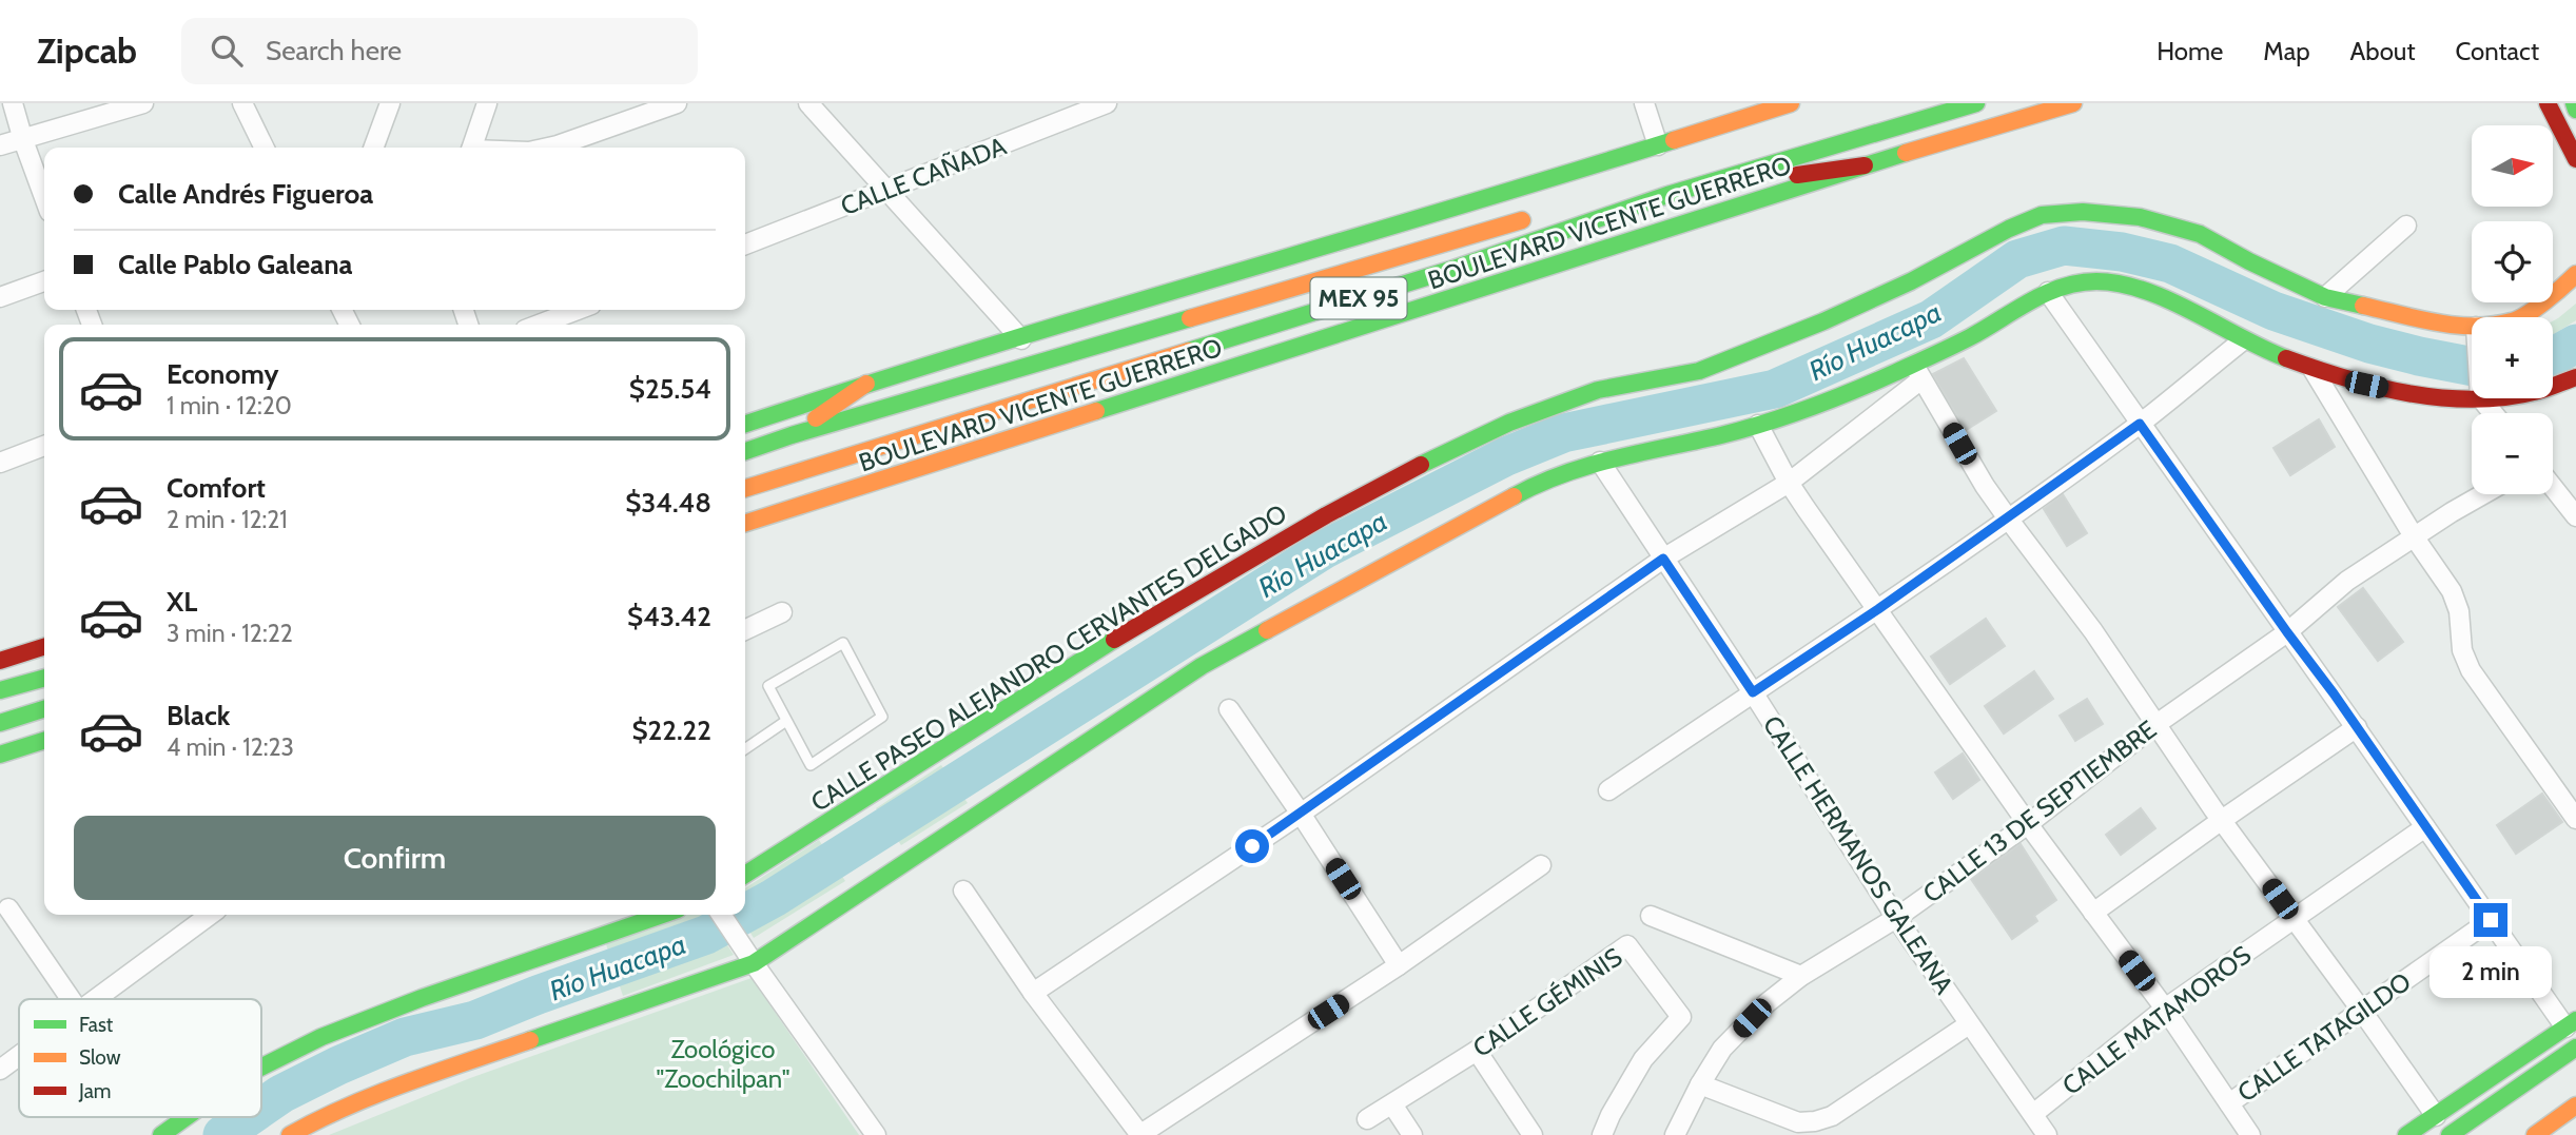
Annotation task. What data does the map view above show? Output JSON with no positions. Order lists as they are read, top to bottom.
{
  "streets": {
    "main road": ["BOULEVARD VICENTE GUERRERO", "MEX 95", "CALLE PASEO ALEJANDRO CERVANTES DELGADO"],
    "street": [
      "CALLE CAÑADA",
      "CALLE 13 DE SEPTIEMBRE",
      "CALLE HERMANOS GALEANA",
      "CALLE GÉMINIS",
      "CALLE MATAMOROS",
      "CALLE TATAGILDO"
    ]
  },
  "crossings": [
    ["CALLE 13 DE SEPTIEMBRE", "CALLE HERMANOS GALEANA"],
    ["CALLE HERMANOS GALEANA", "CALLE MATAMOROS"]
  ],
  "water": ["Río Huacapa"],
  "parks": ["Zoológico \"Zoochilpan\""],
  "legend": ["Fast", "Slow", "Jam"],
  "north": "right",
  "page": {
    "header": "Zipcab",
    "search": "Search here",
    "nav": [
      "Home",
      "Map",
      "About",
      "Contact"
    ],
    "map_buttons": ["+", "−"],
    "banner": ["Calle Andrés Figueroa", "Calle Pablo Galeana"],
    "list": [
      {
        "name": "Economy",
        "note": "1 min · 12:20",
        "value": "$25.54"
      },
      {
        "name": "Comfort",
        "note": "2 min · 12:21",
        "value": "$34.48"
      },
      {
        "name": "XL",
        "note": "3 min · 12:22",
        "value": "$43.42"
      },
      {
        "name": "Black",
        "note": "4 min · 12:23",
        "value": "$22.22"
      }
    ],
    "buttons": "Confirm",
    "bubble": "2 min"
  }
}
